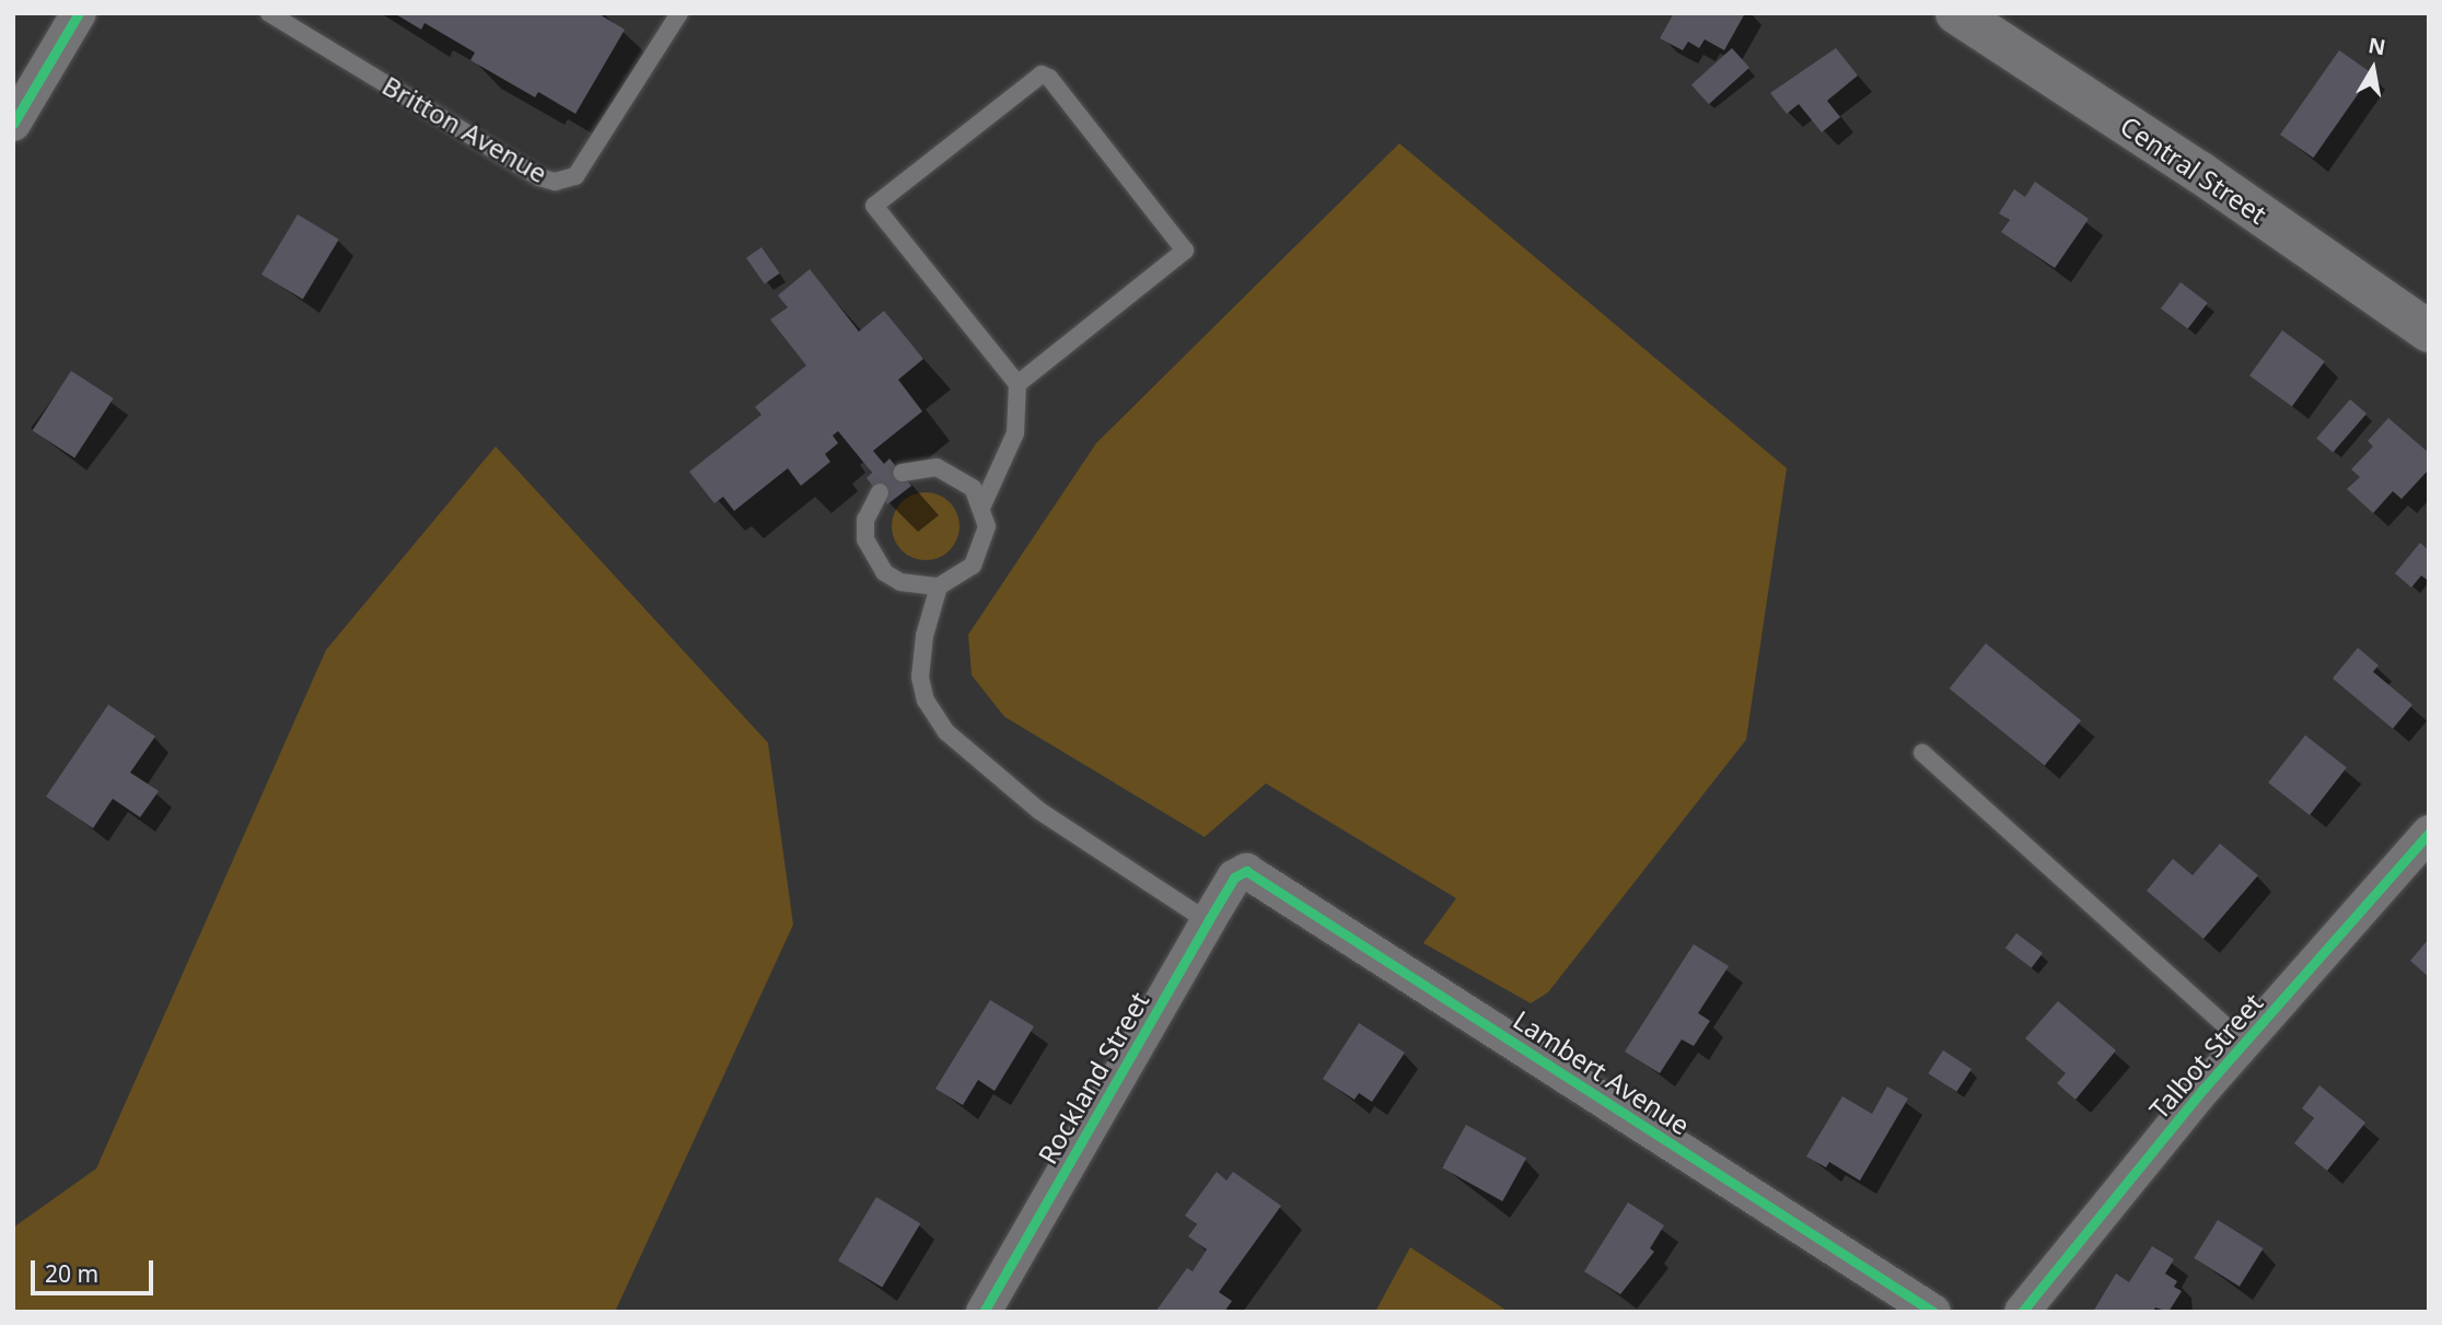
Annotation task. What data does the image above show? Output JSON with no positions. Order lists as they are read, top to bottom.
{
  "streets": {
    "main road": ["Central Street"],
    "street": ["Talbot Street", "Lambert Avenue", "Rockland Street"],
    "lane": ["Britton Avenue"]
  },
  "crossings": [
    ["Lambert Avenue", "Rockland Street"]
  ],
  "scale_bar": "20 m",
  "north": "top"
}
